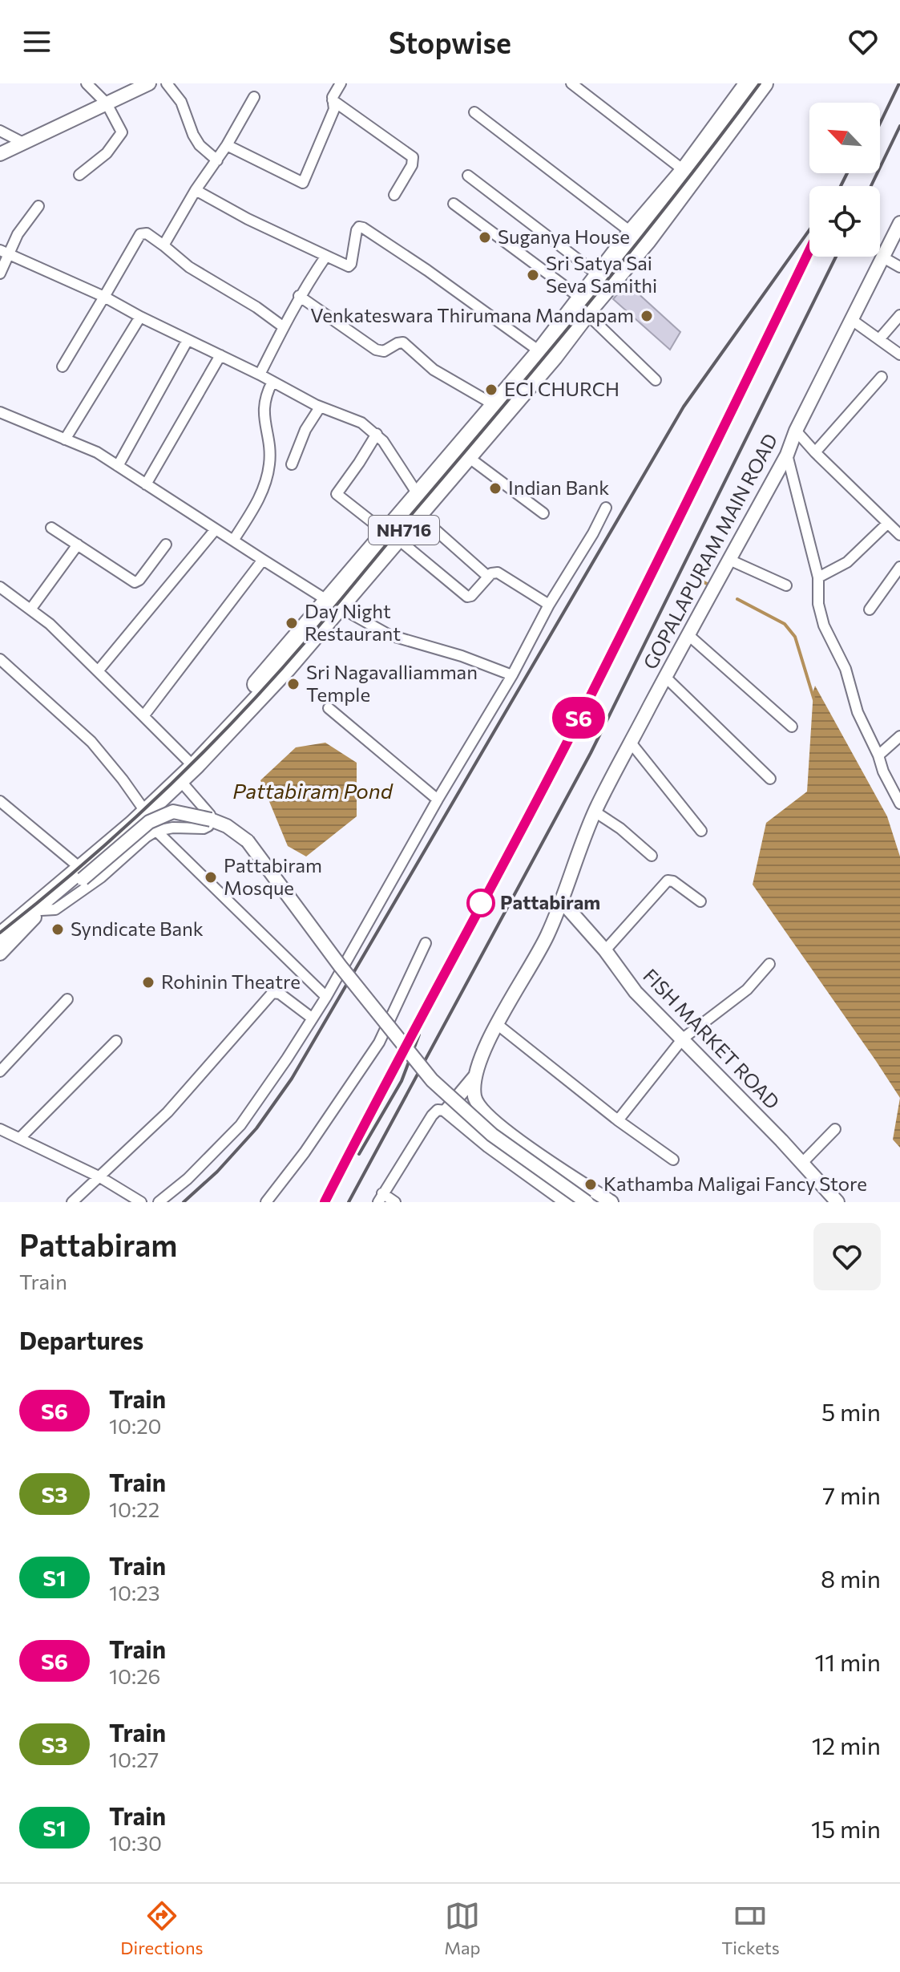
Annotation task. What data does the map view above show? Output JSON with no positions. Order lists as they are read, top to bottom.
{
  "streets": {
    "highway": ["NH716"],
    "street": ["GOPALAPURAM MAIN ROAD", "FISH MARKET ROAD"]
  },
  "crossings": [
    ["GOPALAPURAM MAIN ROAD", "FISH MARKET ROAD"]
  ],
  "water": ["Pattabiram Pond"],
  "places": [
    "Suganya House",
    "Sri Satya Sai Seva Samithi",
    "Venkateswara Thirumana Mandapam",
    "ECI CHURCH",
    "Indian Bank",
    "Day Night Restaurant",
    "Sri Nagavalliamman Temple",
    "Pattabiram Mosque",
    "Pattabiram",
    "Syndicate Bank",
    "Rohinin Theatre",
    "Kathamba Maligai Fancy Store"
  ],
  "north": "top left",
  "page": {
    "header": "Stopwise",
    "on_map": "S6",
    "heading": [
      ["Pattabiram", "Train"],
      "Departures"
    ],
    "list": [
      {
        "mark": "S6",
        "name": "Train",
        "note": "10:20",
        "value": "5 min"
      },
      {
        "mark": "S3",
        "name": "Train",
        "note": "10:22",
        "value": "7 min"
      },
      {
        "mark": "S1",
        "name": "Train",
        "note": "10:23",
        "value": "8 min"
      },
      {
        "mark": "S6",
        "name": "Train",
        "note": "10:26",
        "value": "11 min"
      },
      {
        "mark": "S3",
        "name": "Train",
        "note": "10:27",
        "value": "12 min"
      },
      {
        "mark": "S1",
        "name": "Train",
        "note": "10:30",
        "value": "15 min"
      }
    ],
    "tabs": ["Directions", "Map", "Tickets"]
  }
}
